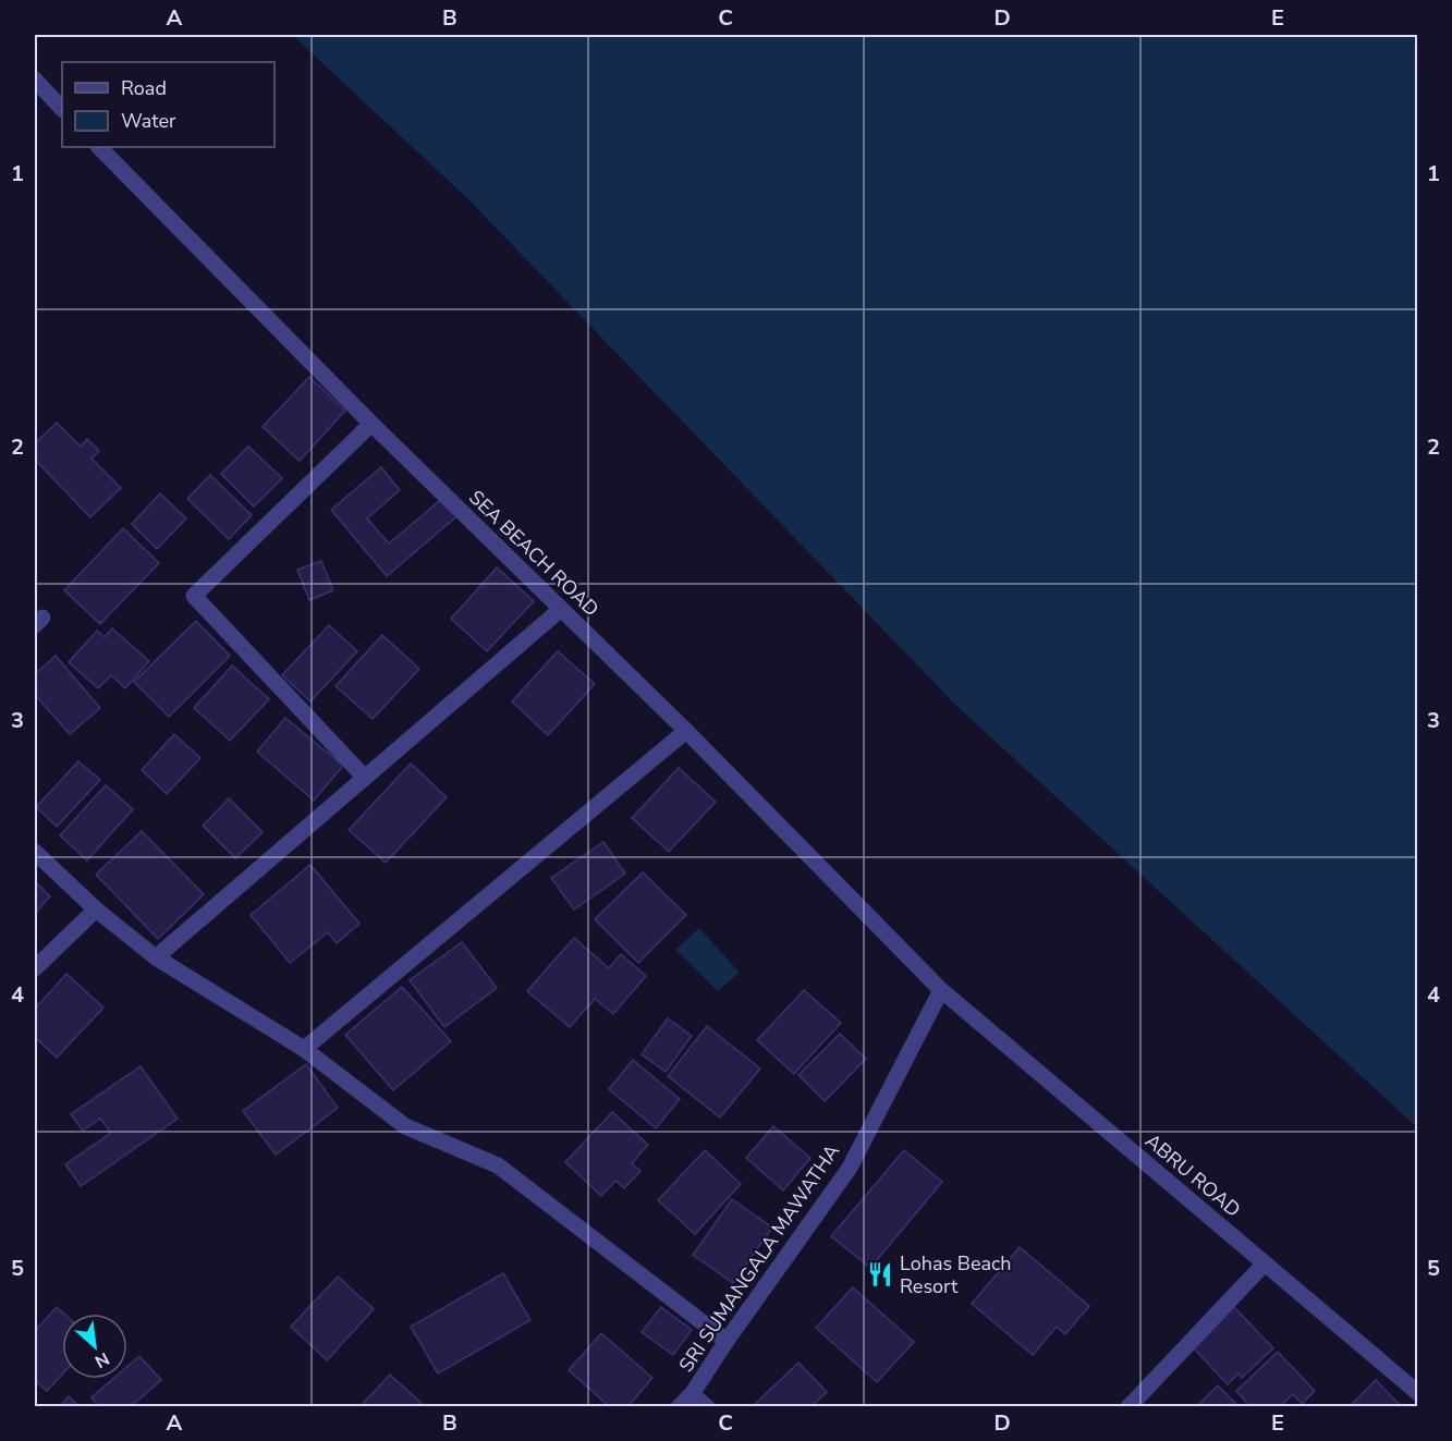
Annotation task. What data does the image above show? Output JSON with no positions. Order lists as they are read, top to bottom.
{
  "streets": {
    "street": ["SEA BEACH ROAD", "ABRU ROAD", "SRI SUMANGALA MAWATHA"]
  },
  "crossings": [
    ["SEA BEACH ROAD", "ABRU ROAD"],
    ["SEA BEACH ROAD", "SRI SUMANGALA MAWATHA"],
    ["ABRU ROAD", "SRI SUMANGALA MAWATHA"]
  ],
  "places": {
    "restaurant": ["Lohas Beach Resort"]
  },
  "legend": ["Road", "Water"],
  "north": "bottom right",
  "grid": {
    "columns": [
      "A",
      "B",
      "C",
      "D",
      "E"
    ],
    "rows": [
      "1",
      "2",
      "3",
      "4",
      "5"
    ]
  }
}
